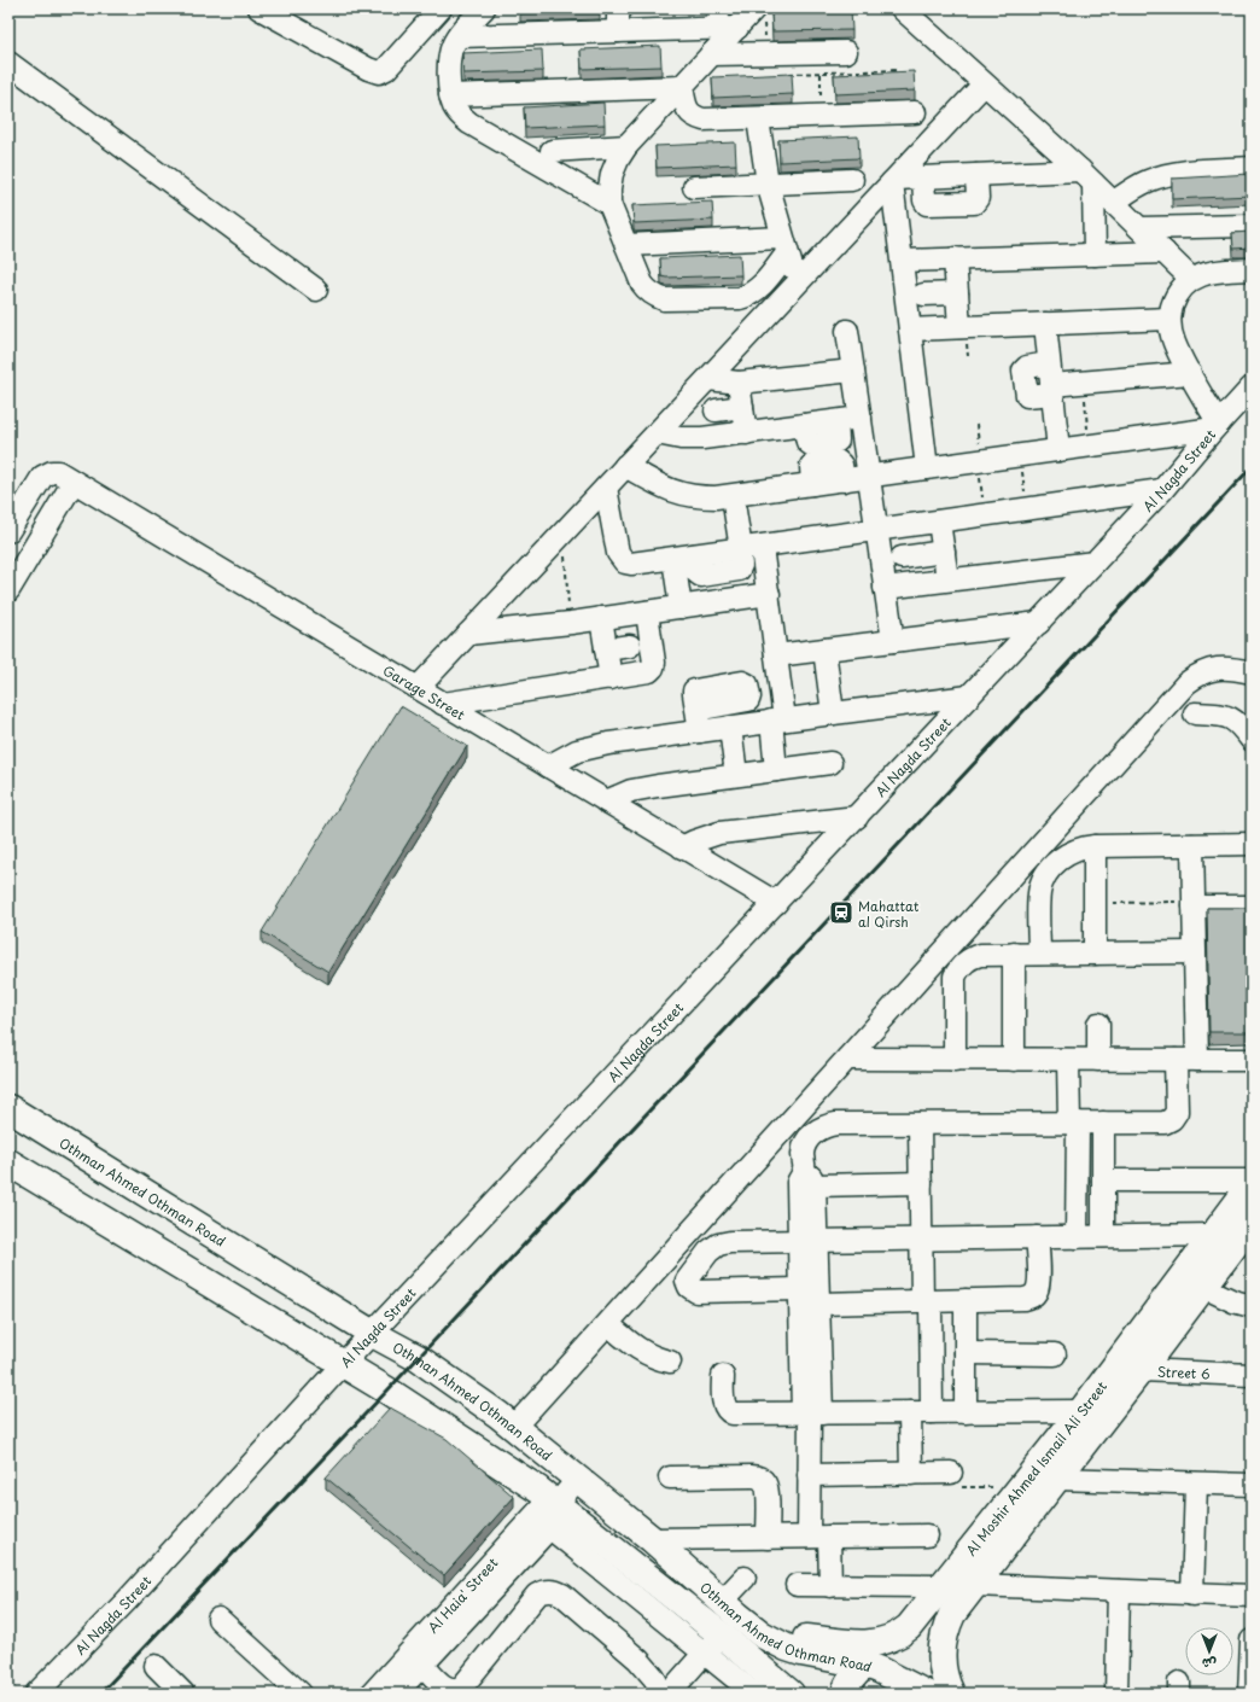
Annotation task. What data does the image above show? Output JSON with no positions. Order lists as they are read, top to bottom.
{
  "streets": {
    "main road": ["Othman Ahmed Othman Road", "Al Moshir Ahmed Ismail Ali Street"],
    "street": [
      "Al Nagda Street",
      "Garage Street",
      "Street 6",
      "Al Haia' Street"
    ]
  },
  "crossings": [
    ["Al Nagda Street", "Garage Street"],
    ["Al Nagda Street", "Othman Ahmed Othman Road"],
    ["Othman Ahmed Othman Road", "Al Moshir Ahmed Ismail Ali Street"],
    ["Othman Ahmed Othman Road", "Al Haia' Street"],
    ["Street 6", "Al Moshir Ahmed Ismail Ali Street"]
  ],
  "places": {
    "station": ["Mahattat al Qirsh"]
  },
  "north": "bottom"
}
